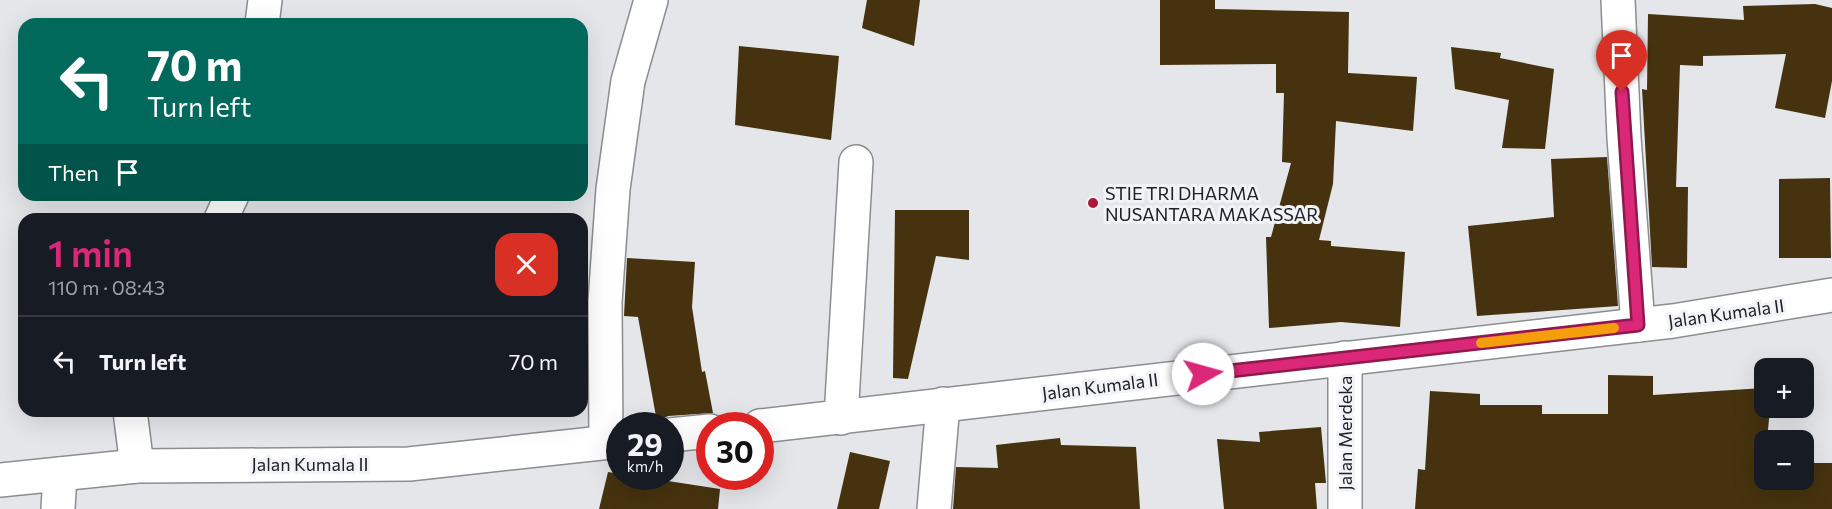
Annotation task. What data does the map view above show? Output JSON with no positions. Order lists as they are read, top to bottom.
{
  "streets": {
    "street": ["Jalan Kumala II", "Jalan Merdeka"]
  },
  "crossings": [
    ["Jalan Kumala II", "Jalan Merdeka"]
  ],
  "places": ["STIE TRI DHARMA NUSANTARA MAKASSAR"],
  "page": {
    "turn": ["70 m", "Turn left"],
    "then": "Then",
    "heading": ["1 min", "110 m · 08:43"],
    "list": [
      {
        "name": "Turn left",
        "value": "70 m"
      }
    ],
    "map_buttons": ["+", "−"],
    "speed": "29 km/h",
    "limit": "30"
  }
}
